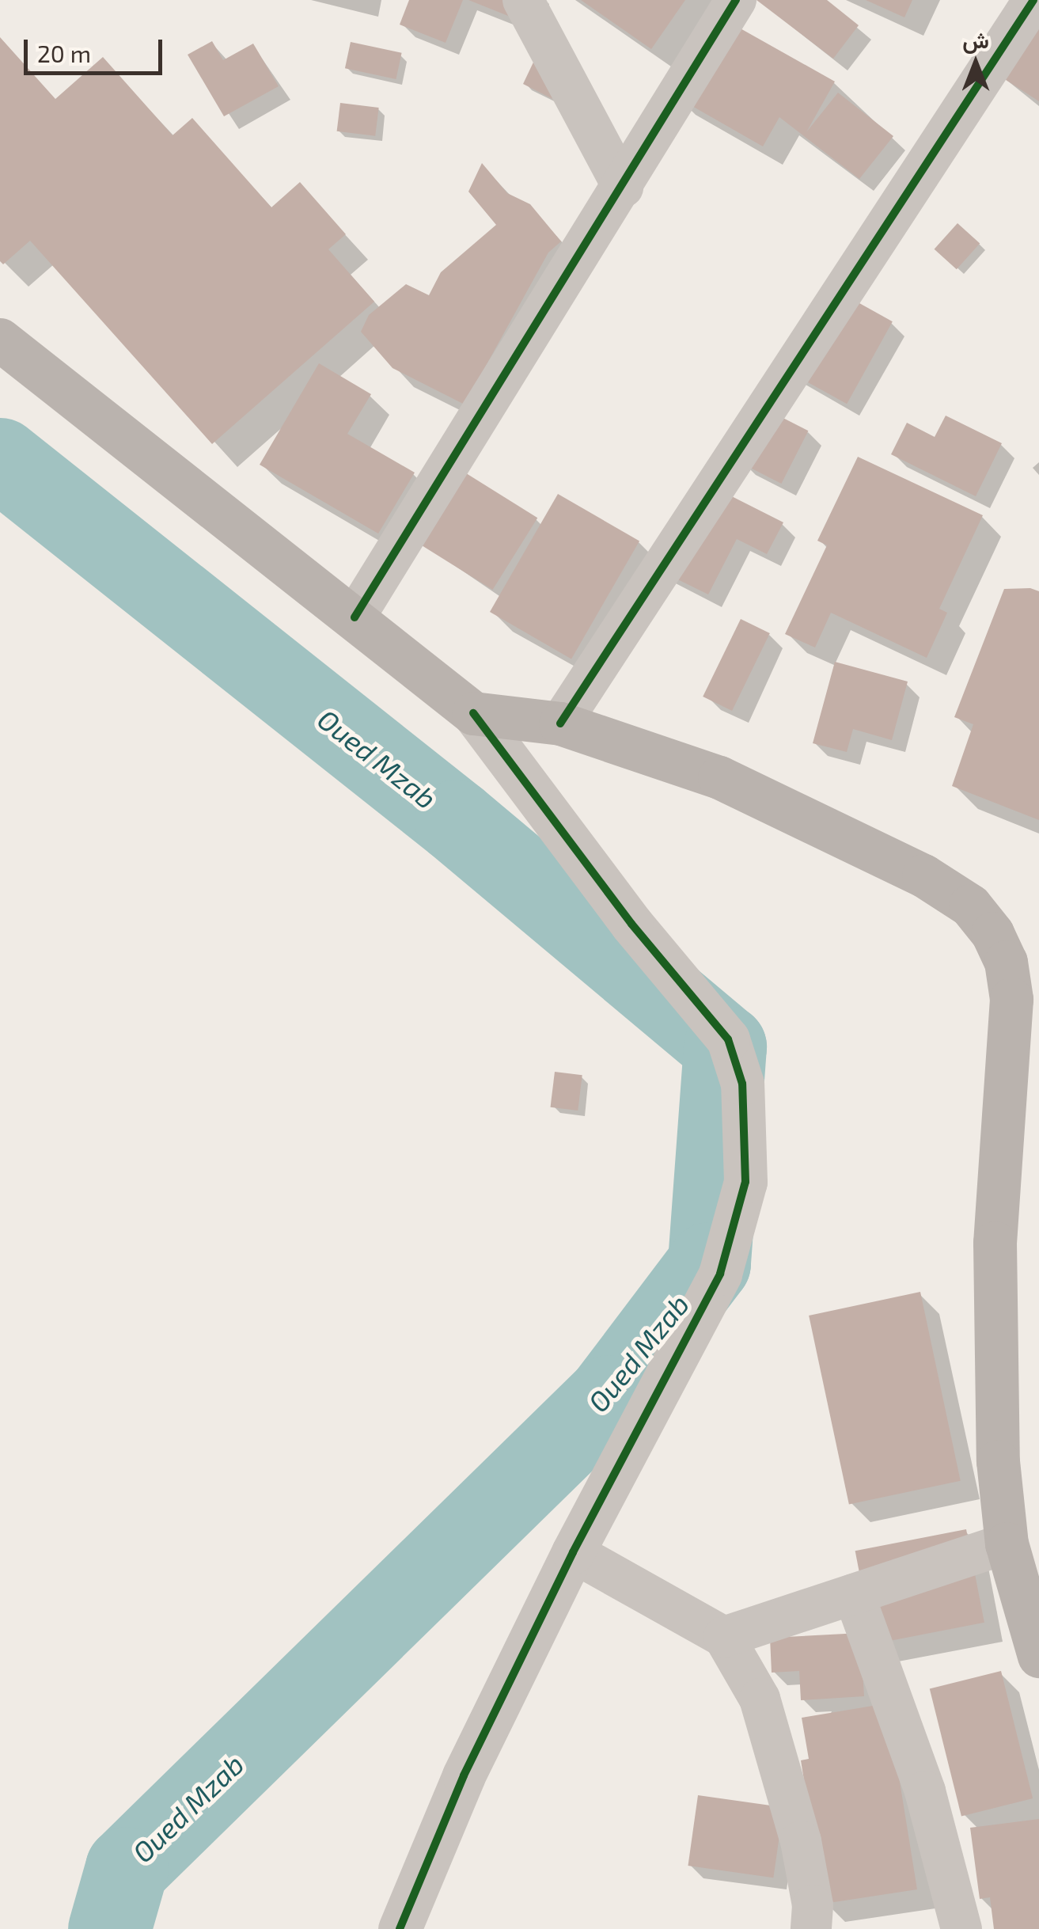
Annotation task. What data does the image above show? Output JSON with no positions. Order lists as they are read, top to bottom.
{
  "water": ["Oued Mzab"],
  "scale_bar": "20 m",
  "north": "top"
}
